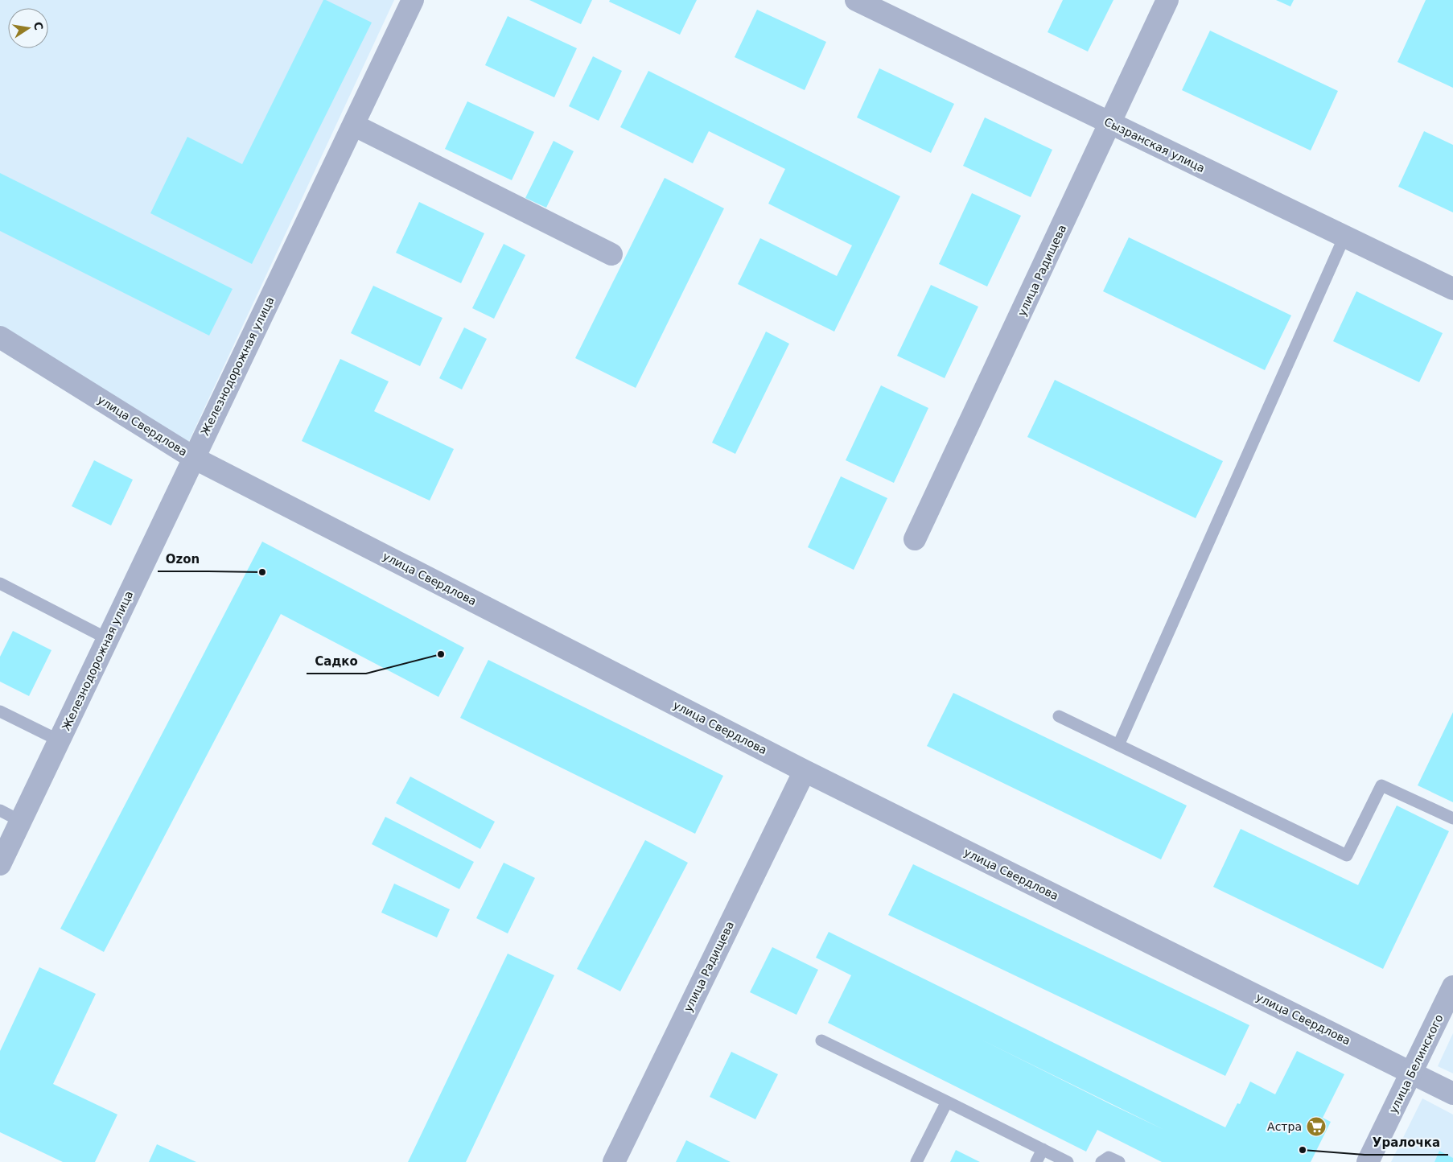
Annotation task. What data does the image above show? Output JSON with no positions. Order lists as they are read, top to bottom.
{
  "streets": {
    "street": [
      "Сызранская улица",
      "улица Радищева",
      "Железнодорожная улица",
      "улица Свердлова",
      "улица Белинского"
    ]
  },
  "crossings": [
    ["Сызранская улица", "улица Радищева"],
    ["улица Радищева", "улица Свердлова"],
    ["Железнодорожная улица", "улица Свердлова"],
    ["улица Свердлова", "улица Белинского"]
  ],
  "places": {
    "other": ["Ozon", "Садко", "Уралочка"],
    "supermarket": ["Астра"]
  },
  "north": "right"
}
